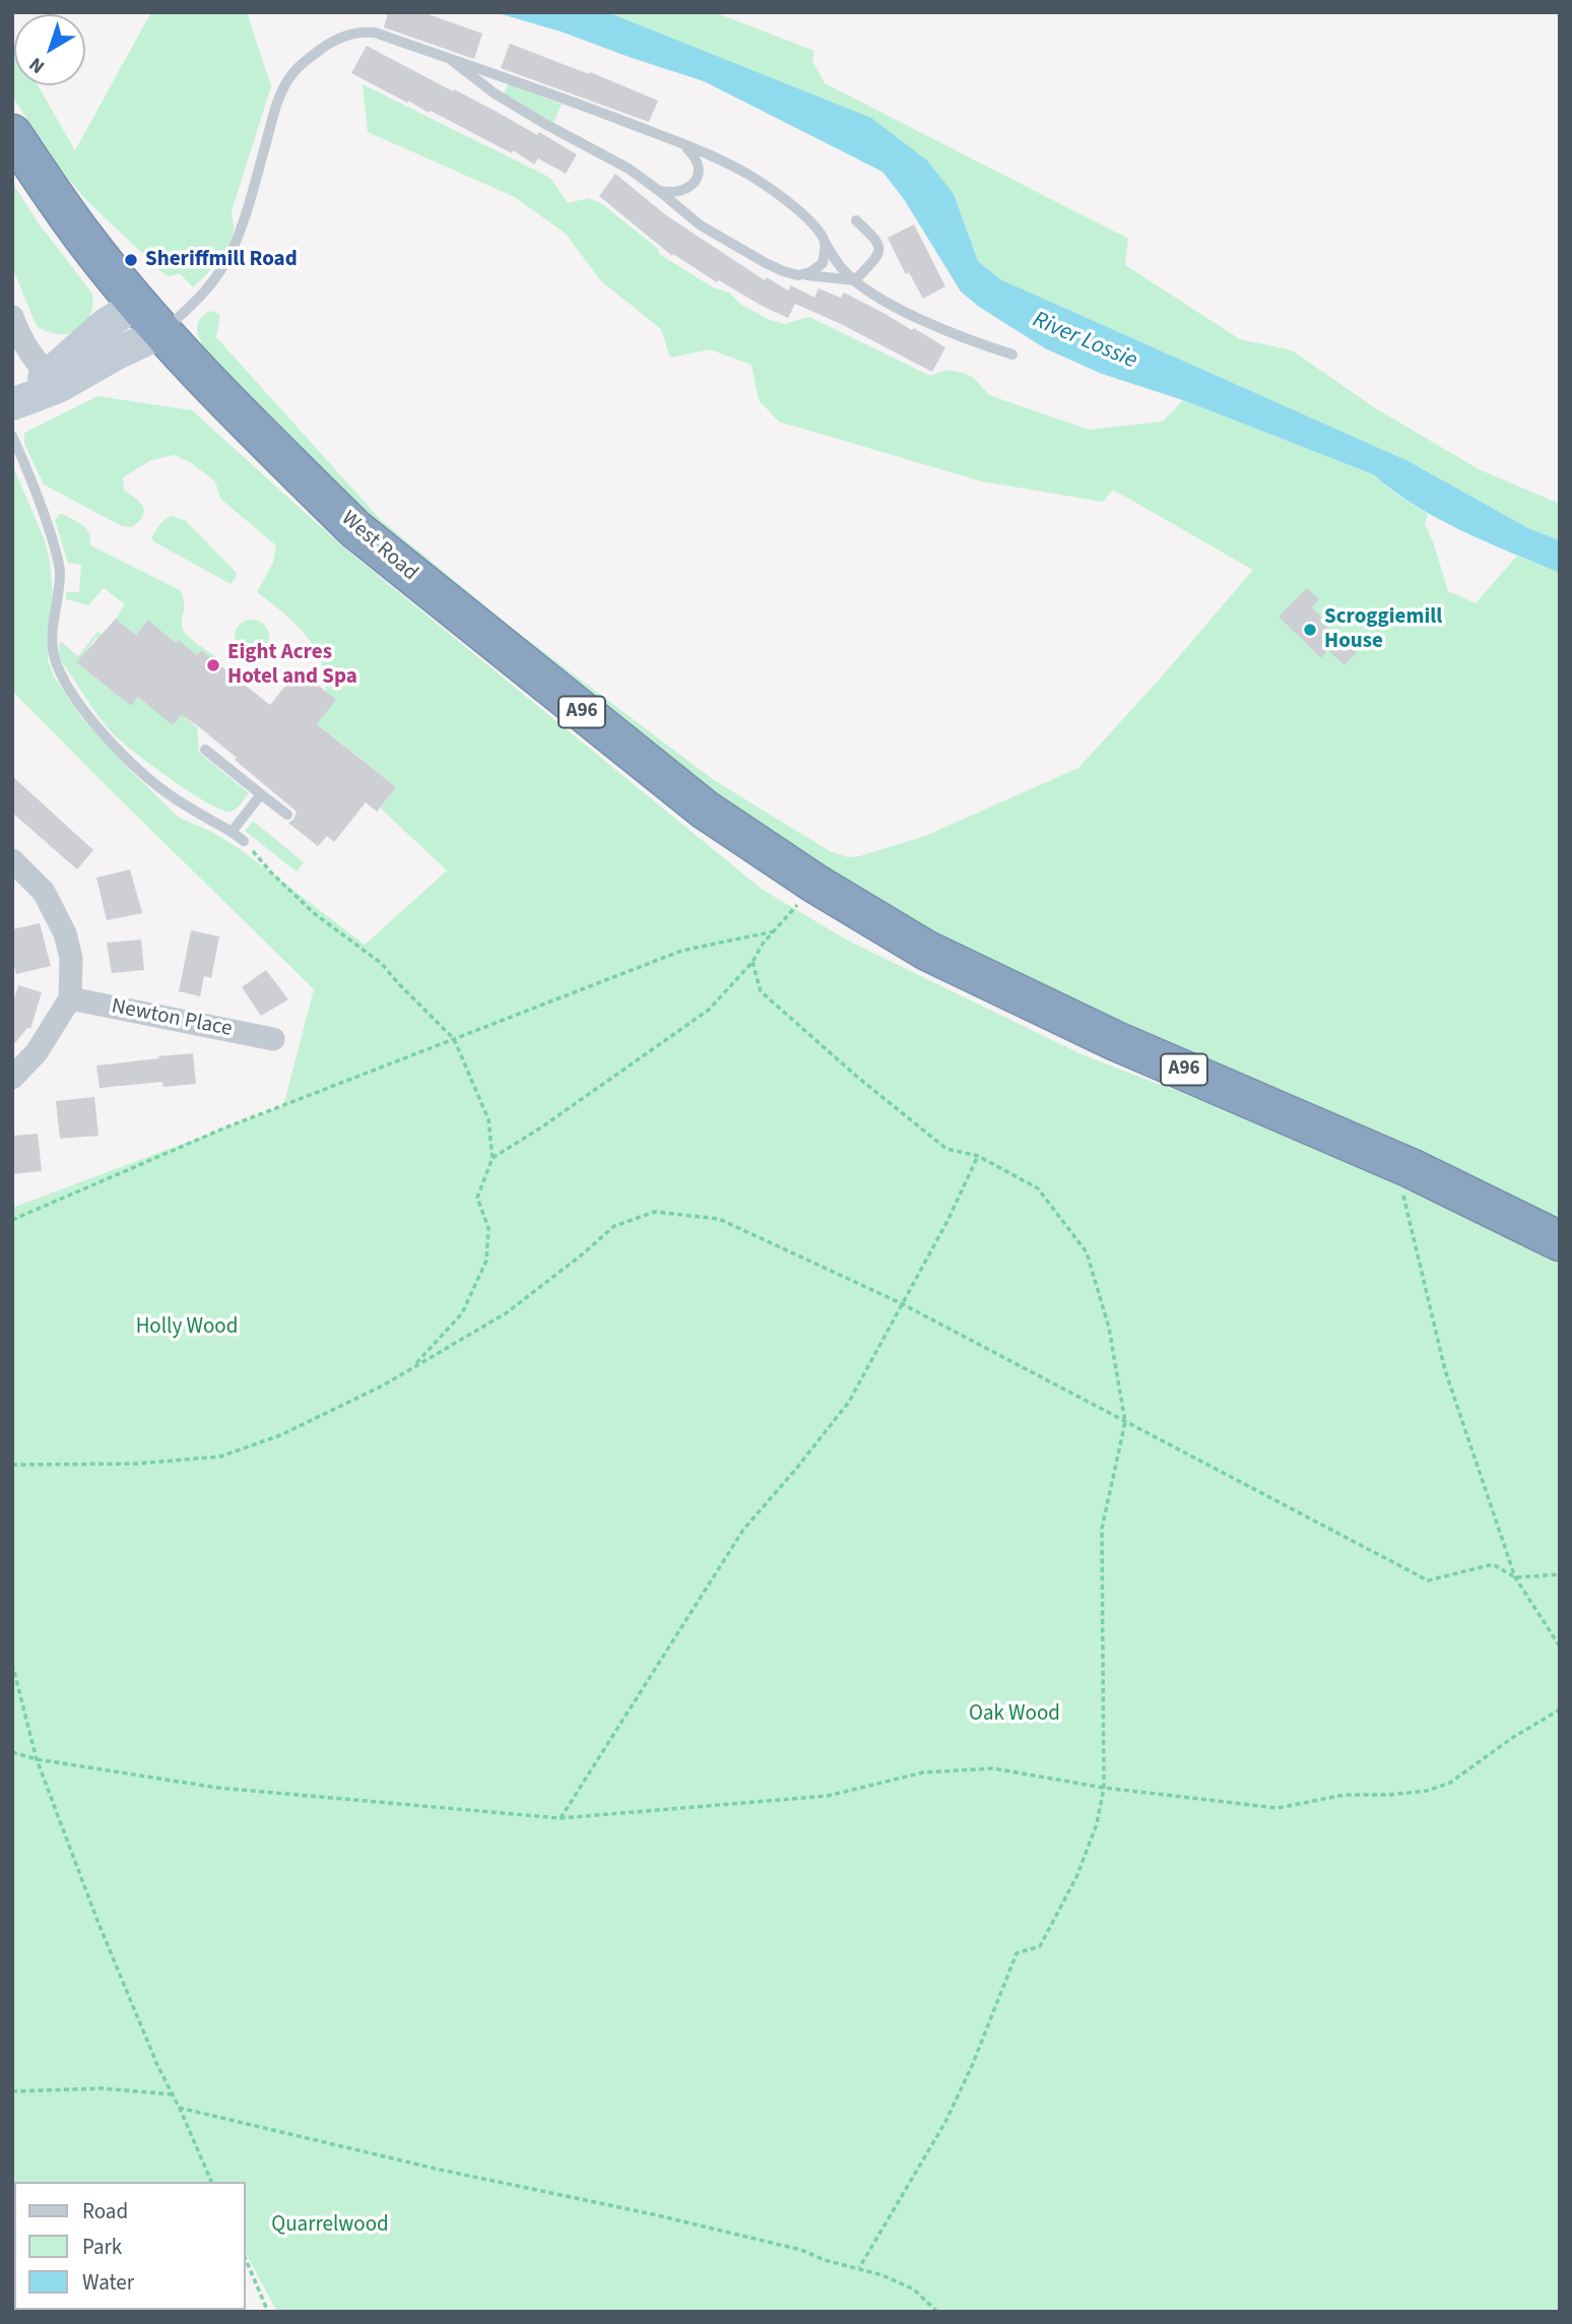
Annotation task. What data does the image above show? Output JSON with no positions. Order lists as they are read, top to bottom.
{
  "streets": {
    "highway": ["West Road", "A96"],
    "street": ["Newton Place"]
  },
  "crossings": [
    ["West Road", "A96"]
  ],
  "water": ["River Lossie"],
  "parks": ["Holly Wood", "Oak Wood", "Quarrelwood"],
  "places": ["Sheriffmill Road", "Scroggiemill House", "Eight Acres Hotel and Spa"],
  "legend": ["Road", "Park", "Water"],
  "north": "bottom left"
}
